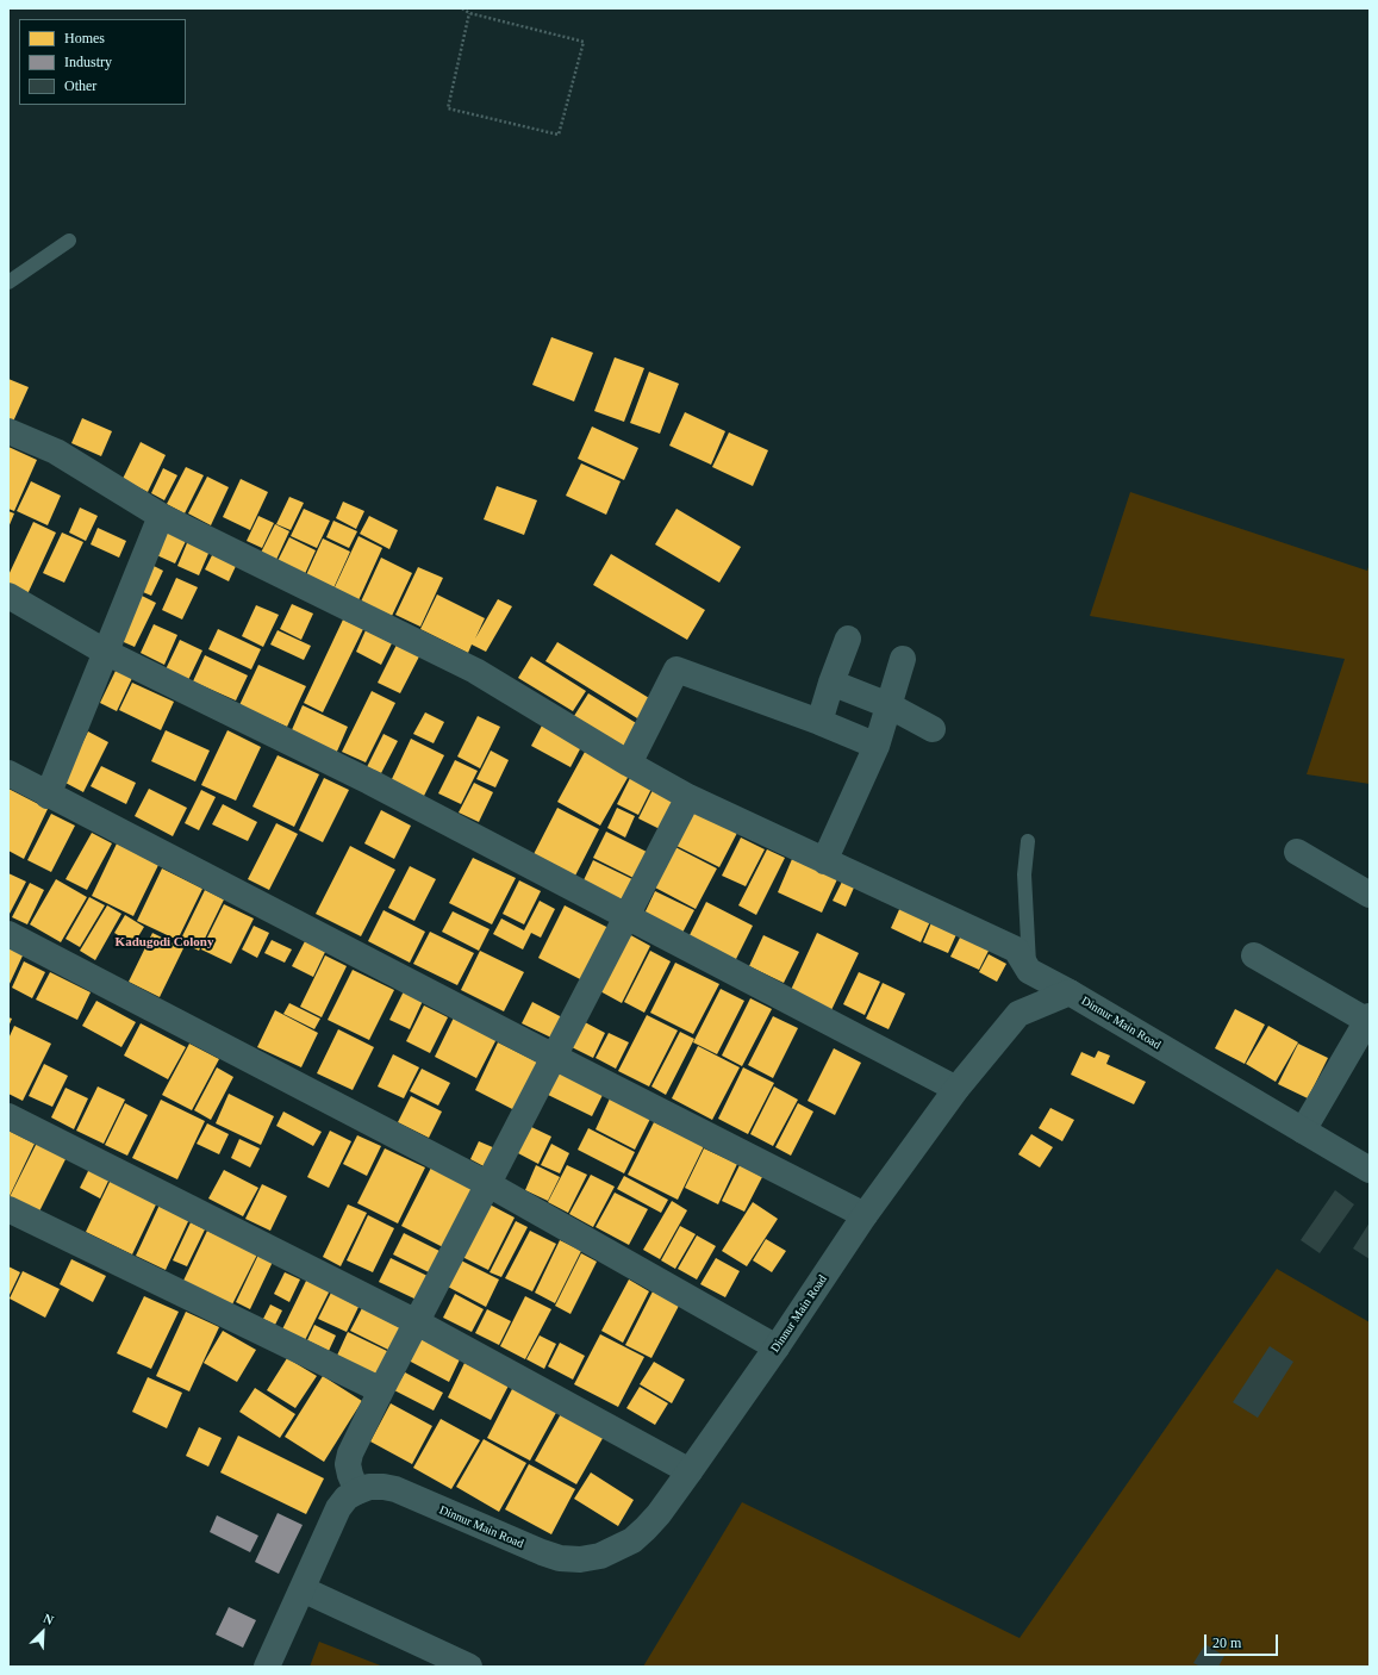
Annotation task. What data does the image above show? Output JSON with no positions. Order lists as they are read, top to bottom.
{
  "streets": {
    "street": ["Dinnur Main Road"]
  },
  "districts": ["Kadugodi Colony"],
  "legend": ["Homes", "Industry", "Other"],
  "scale_bar": "20 m",
  "north": "top right"
}
